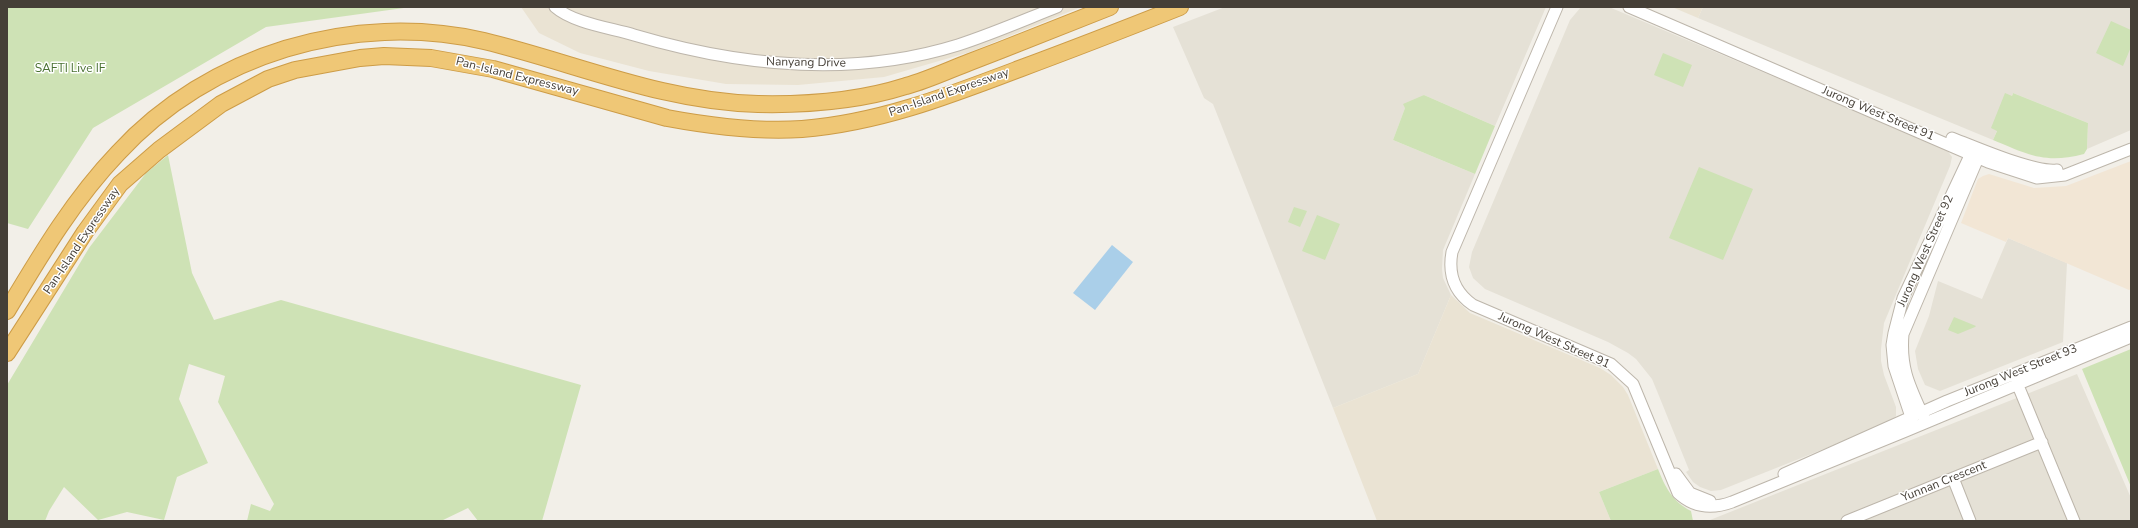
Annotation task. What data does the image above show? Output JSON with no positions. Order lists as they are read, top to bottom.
{
  "streets": {
    "highway": ["Pan-Island Expressway"],
    "street": [
      "Nanyang Drive",
      "Jurong West Street 91",
      "Jurong West Street 92",
      "Jurong West Street 93",
      "Yunnan Crescent"
    ]
  },
  "crossings": [
    ["Jurong West Street 91", "Jurong West Street 92"],
    ["Jurong West Street 91", "Jurong West Street 93"],
    ["Jurong West Street 92", "Jurong West Street 93"]
  ],
  "parks": ["SAFTI Live IF"]
}
